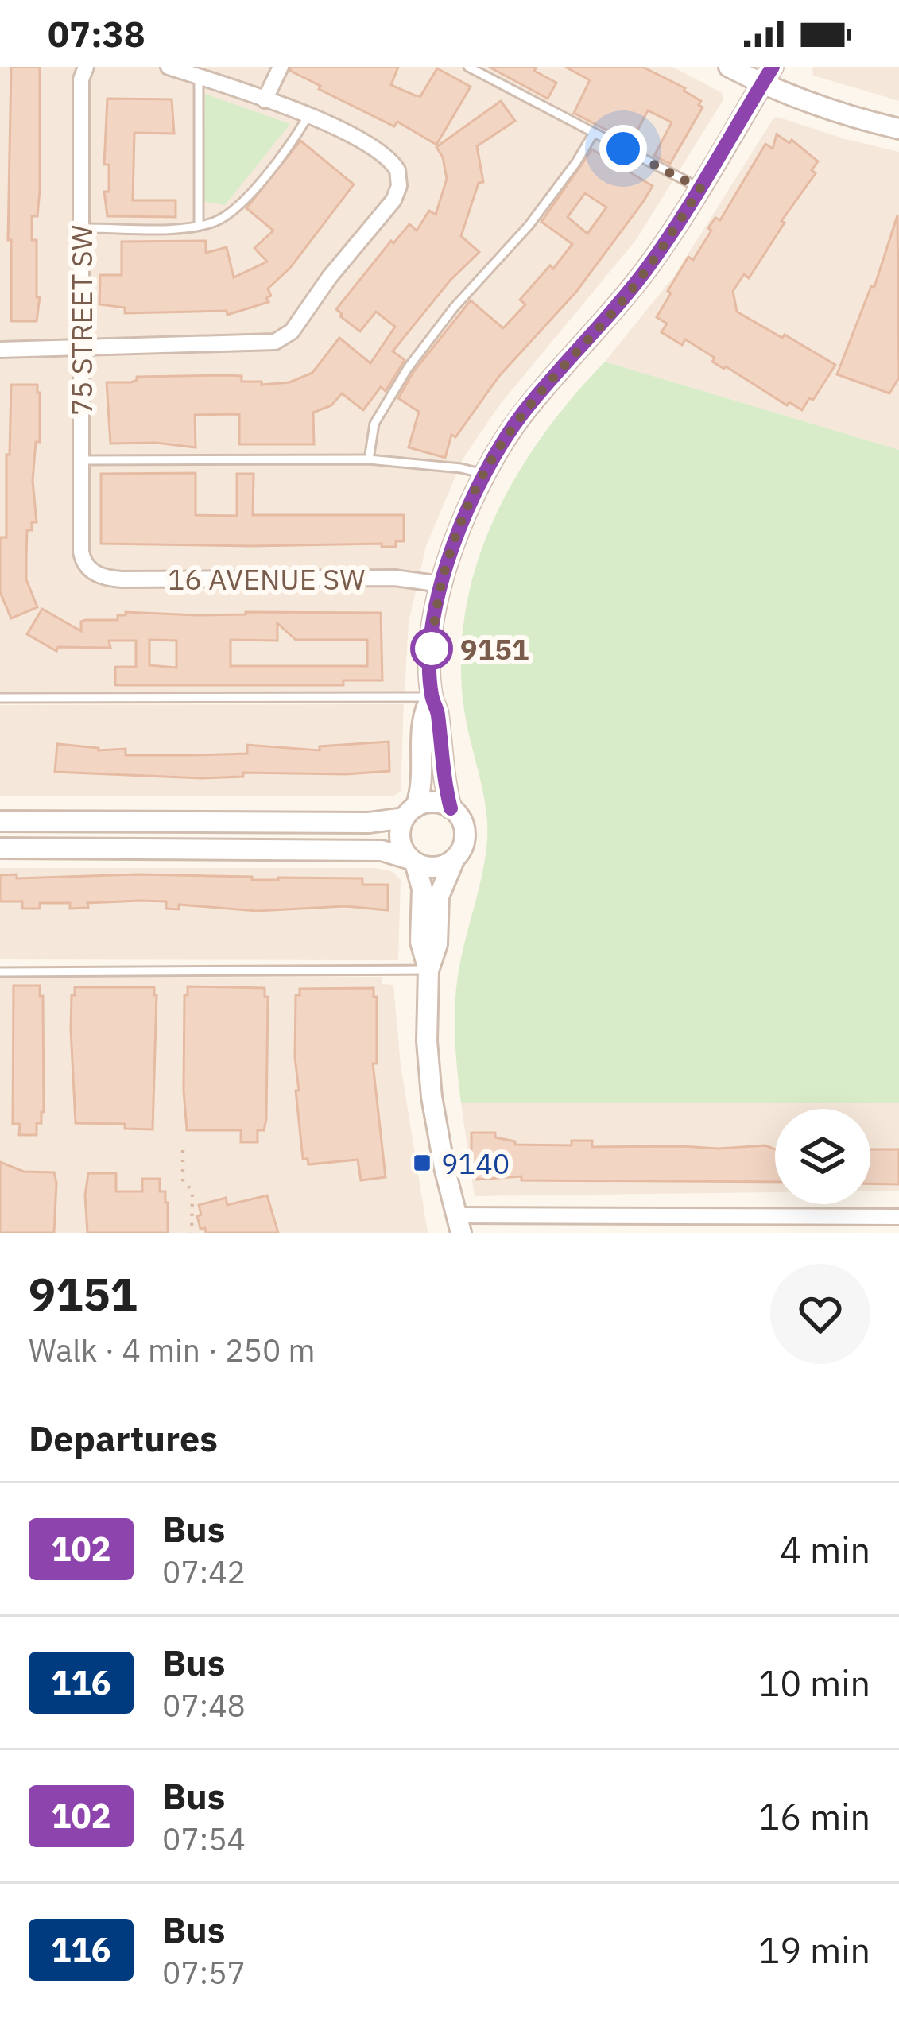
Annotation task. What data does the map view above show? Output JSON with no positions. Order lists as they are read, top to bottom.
{
  "streets": {
    "street": ["75 STREET SW", "16 AVENUE SW"]
  },
  "crossings": [
    ["75 STREET SW", "16 AVENUE SW"]
  ],
  "places": {
    "other": ["9151"],
    "transit": ["9140"]
  },
  "lines": ["bus line 102"],
  "page": {
    "status": "07:38",
    "heading": [
      ["9151", "Walk · 4 min · 250 m"],
      "Departures"
    ],
    "list": [
      {
        "mark": "102",
        "name": "Bus",
        "note": "07:42",
        "value": "4 min"
      },
      {
        "mark": "116",
        "name": "Bus",
        "note": "07:48",
        "value": "10 min"
      },
      {
        "mark": "102",
        "name": "Bus",
        "note": "07:54",
        "value": "16 min"
      },
      {
        "mark": "116",
        "name": "Bus",
        "note": "07:57",
        "value": "19 min"
      }
    ]
  }
}
